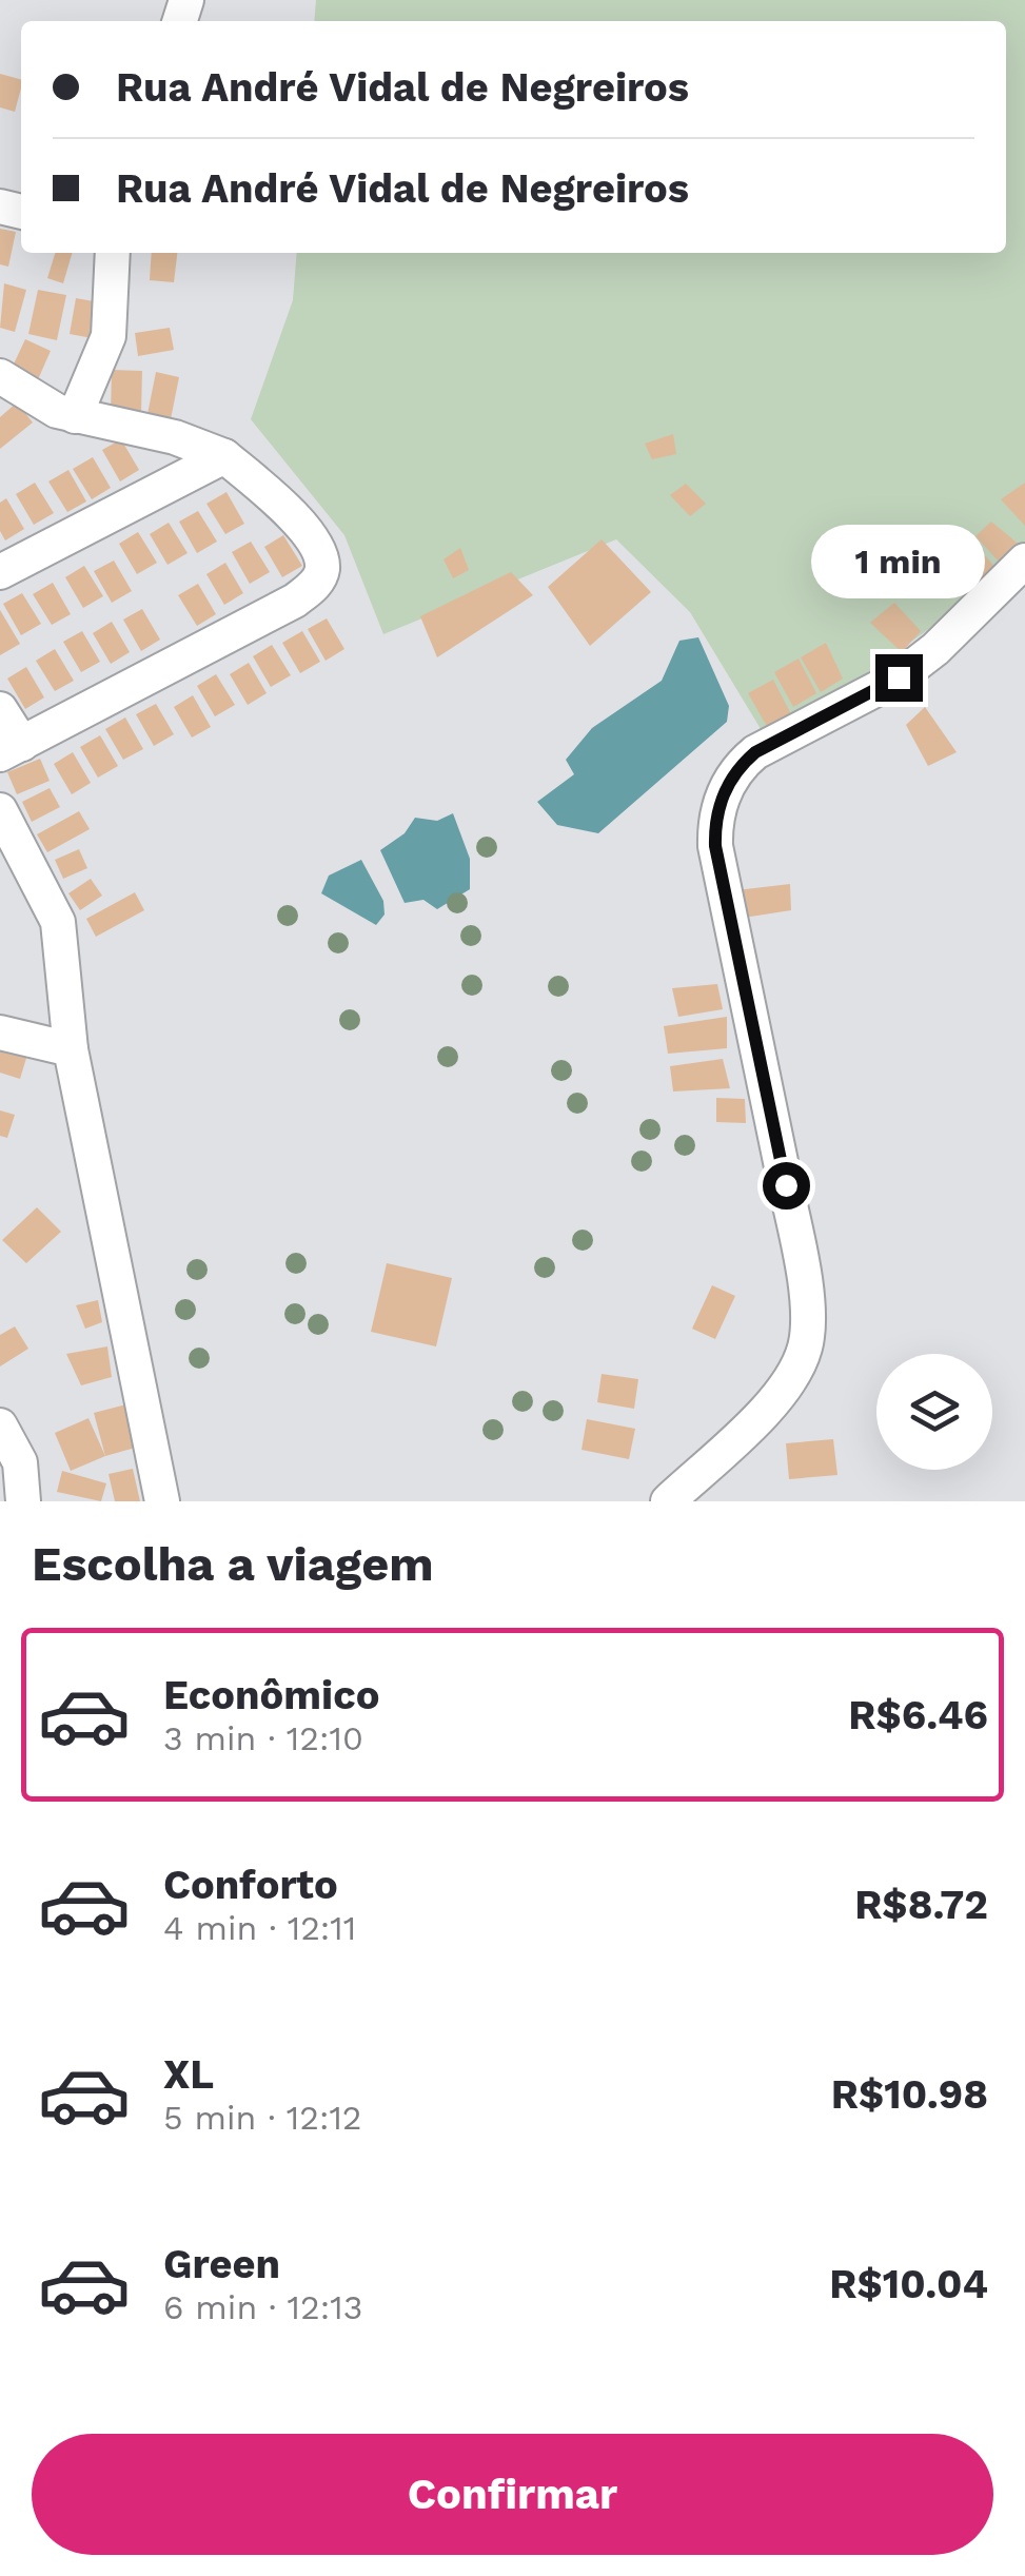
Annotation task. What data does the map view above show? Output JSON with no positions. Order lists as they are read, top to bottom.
{
  "page": {
    "banner": ["Rua André Vidal de Negreiros", "Rua André Vidal de Negreiros"],
    "bubble": "1 min",
    "heading": "Escolha a viagem",
    "list": [
      {
        "name": "Econômico",
        "note": "3 min · 12:10",
        "value": "R$6.46"
      },
      {
        "name": "Conforto",
        "note": "4 min · 12:11",
        "value": "R$8.72"
      },
      {
        "name": "XL",
        "note": "5 min · 12:12",
        "value": "R$10.98"
      },
      {
        "name": "Green",
        "note": "6 min · 12:13",
        "value": "R$10.04"
      }
    ],
    "buttons": "Confirmar"
  }
}
